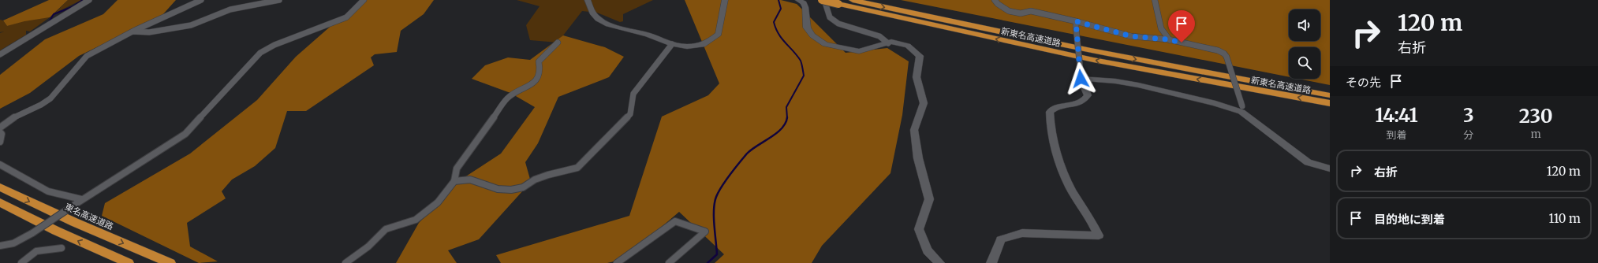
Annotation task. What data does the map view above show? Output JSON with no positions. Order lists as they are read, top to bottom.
{
  "streets": {
    "highway": ["新東名高速道路", "東名高速道路"]
  },
  "page": {
    "turn": ["120 m", "右折"],
    "then": "その先",
    "eta": [
      "14:41",
      "到着",
      "3",
      "分",
      "230",
      "m"
    ],
    "list": [
      {
        "name": "右折",
        "value": "120 m"
      },
      {
        "name": "目的地に到着",
        "value": "110 m"
      }
    ]
  }
}
